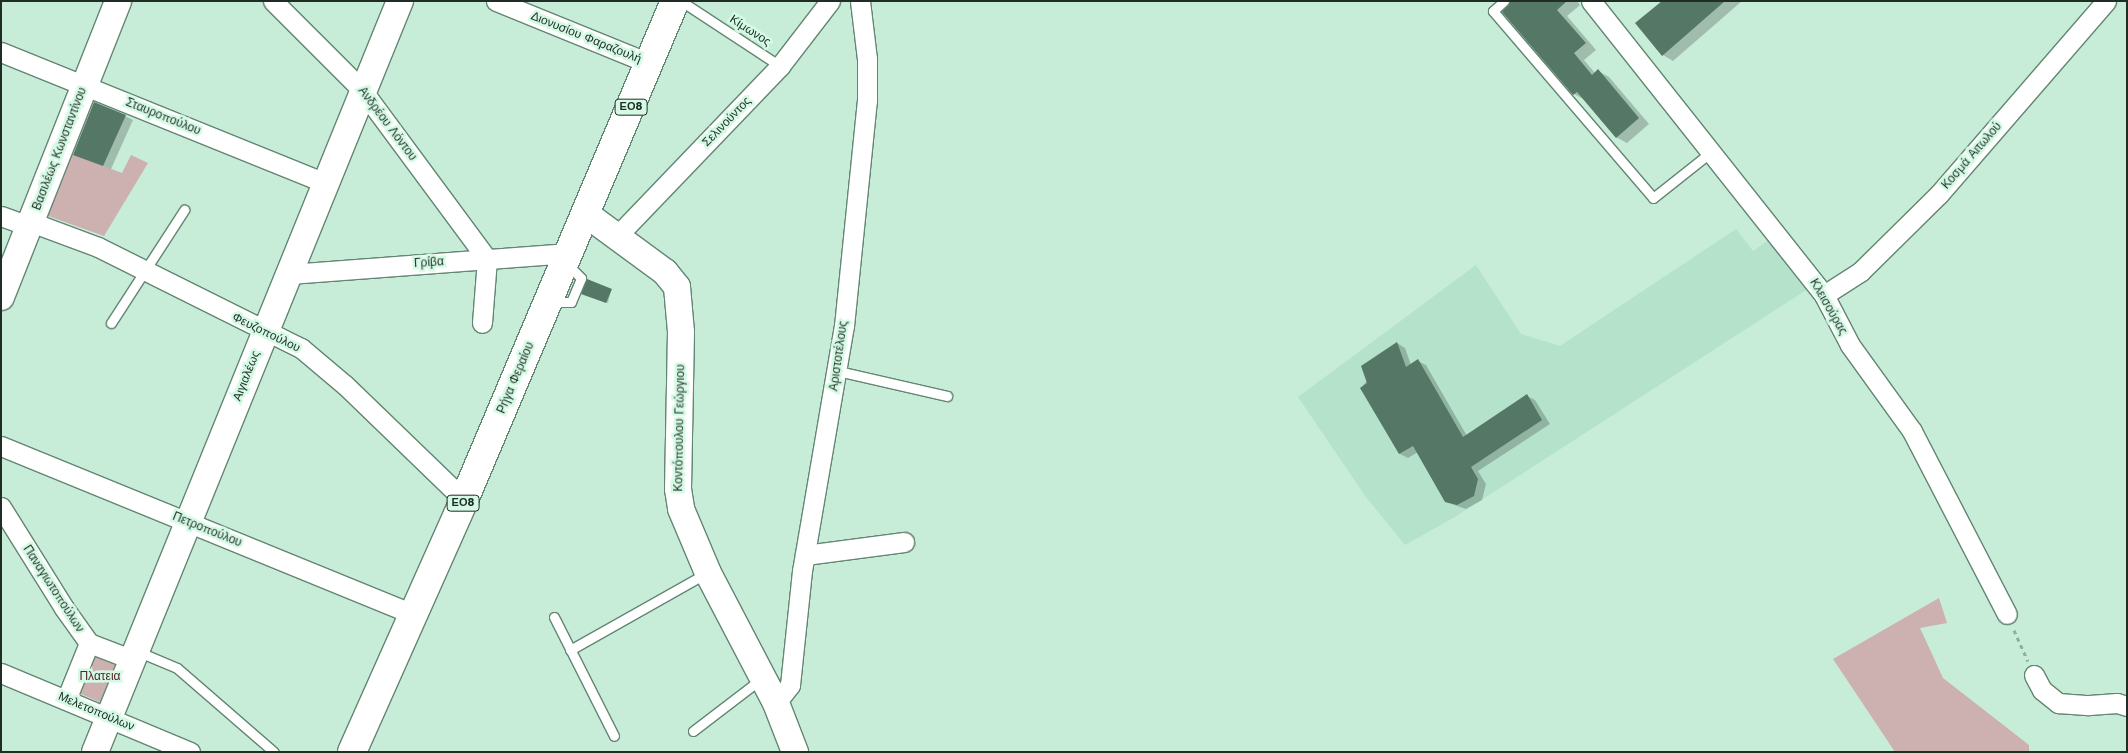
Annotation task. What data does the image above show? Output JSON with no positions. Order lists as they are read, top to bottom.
{
  "streets": {
    "main road": ["ΕΟ8", "Ρήγα Φεραίου"],
    "street": [
      "Διονυσίου Φαραζουλή",
      "Σταυροπούλου",
      "Σελινούντος",
      "Ανδρέου Λόντου",
      "Βασιλέως Κωνσταντίνου",
      "Κοσμά Αιτωλού",
      "Γρίβα",
      "Κλεισούρας",
      "Φευζοπούλου",
      "Αριστοτέλους",
      "Αιγιαλέως",
      "Κοντόπουλου Γεώργιου",
      "Πετροπούλου",
      "Παναγιωτοπούλων",
      "Μελετοπούλων"
    ],
    "lane": ["Κίμωνος"]
  },
  "crossings": [
    ["Κίμωνος", "Σελινούντος"],
    ["Διονυσίου Φαραζουλή", "Ρήγα Φεραίου"],
    ["Σταυροπούλου", "Βασιλέως Κωνσταντίνου"],
    ["Σταυροπούλου", "Αιγιαλέως"],
    ["Σελινούντος", "Κοντόπουλου Γεώργιου"],
    ["Ανδρέου Λόντου", "Γρίβα"],
    ["Ανδρέου Λόντου", "Αιγιαλέως"],
    ["Βασιλέως Κωνσταντίνου", "Φευζοπούλου"],
    ["Κοσμά Αιτωλού", "Κλεισούρας"],
    ["Γρίβα", "Αιγιαλέως"],
    ["Γρίβα", "Ρήγα Φεραίου"],
    ["Φευζοπούλου", "Αιγιαλέως"],
    ["Φευζοπούλου", "Ρήγα Φεραίου"],
    ["Αριστοτέλους", "Κοντόπουλου Γεώργιου"],
    ["Αιγιαλέως", "Πετροπούλου"],
    ["Αιγιαλέως", "Μελετοπούλων"],
    ["Ρήγα Φεραίου", "Κοντόπουλου Γεώργιου"],
    ["Ρήγα Φεραίου", "Πετροπούλου"],
    ["Παναγιωτοπούλων", "Μελετοπούλων"]
  ],
  "parks": ["Πλατεια"]
}
